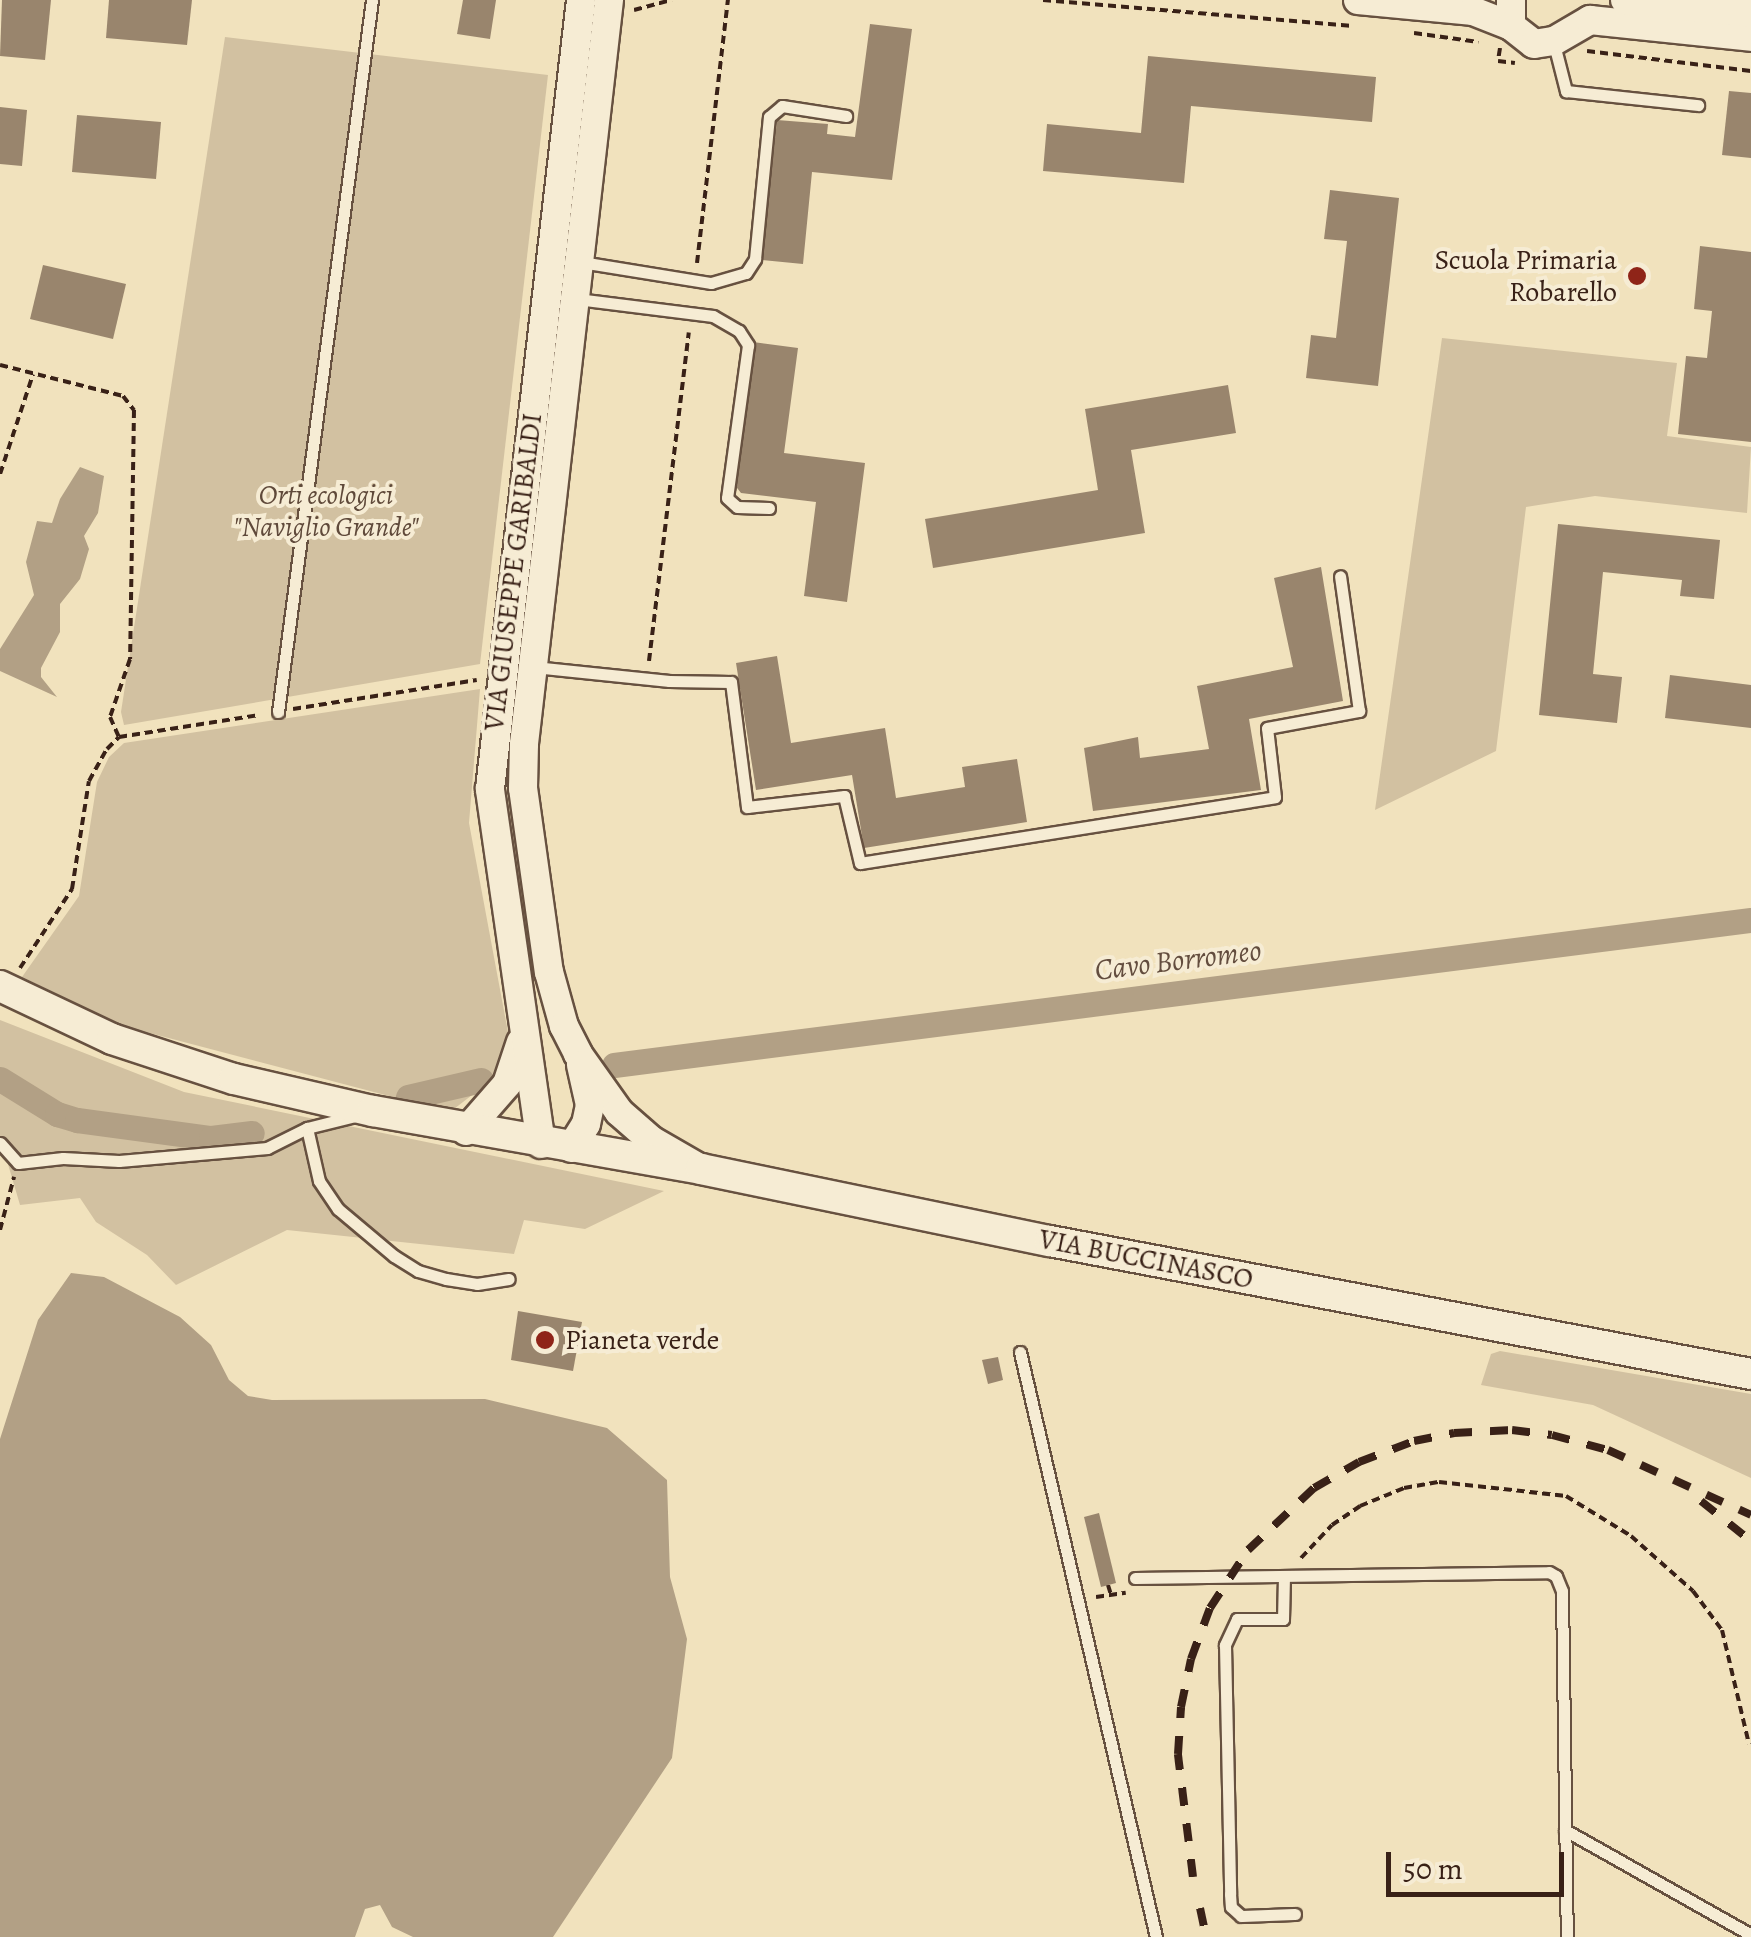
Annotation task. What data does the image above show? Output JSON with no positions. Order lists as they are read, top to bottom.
{
  "streets": {
    "main road": ["VIA BUCCINASCO"],
    "street": ["VIA GIUSEPPE GARIBALDI"]
  },
  "crossings": [
    ["VIA GIUSEPPE GARIBALDI", "VIA BUCCINASCO"]
  ],
  "water": ["Cavo Borromeo"],
  "parks": ["Orti ecologici \"Naviglio Grande\""],
  "places": ["Scuola Primaria Robarello", "Pianeta verde"],
  "scale_bar": "50 m"
}
